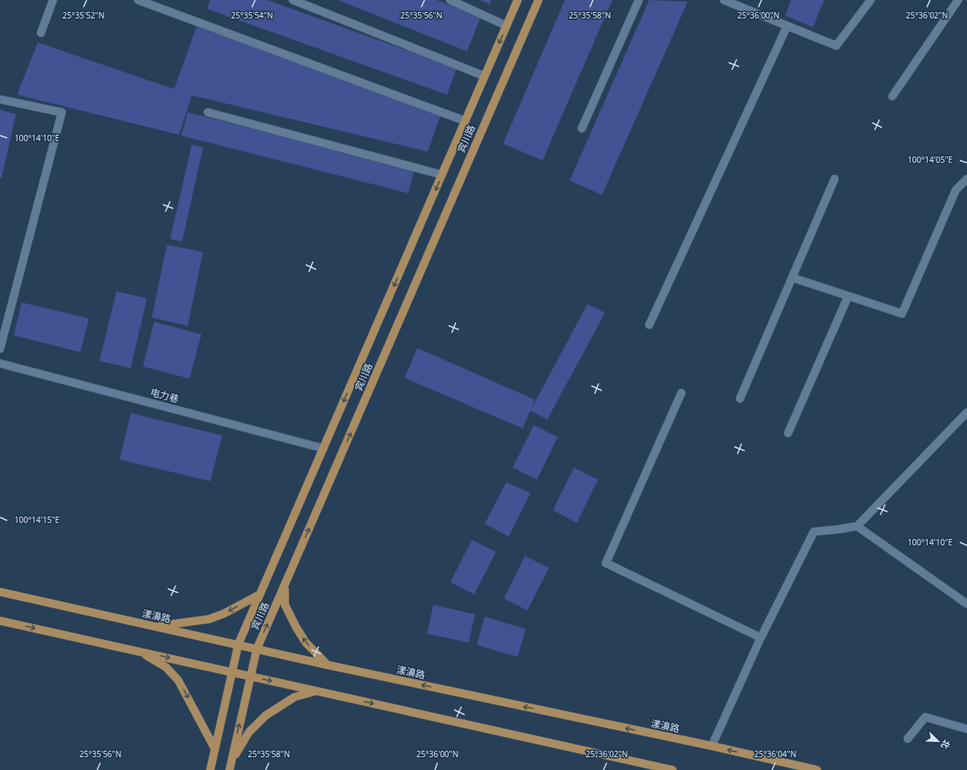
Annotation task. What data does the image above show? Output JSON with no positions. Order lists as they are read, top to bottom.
{
  "streets": {
    "main road": ["宾川路", "漾濞路"],
    "street": ["电力巷"]
  },
  "crossings": [
    ["宾川路", "电力巷"],
    ["宾川路", "漾濞路"]
  ],
  "north": "bottom right",
  "coordinates": [
    "25°35'52\"N",
    "25°35'54\"N",
    "25°35'56\"N",
    "25°35'58\"N",
    "25°36'00\"N",
    "25°36'02\"N",
    "100°14'10\"E",
    "100°14'05\"E",
    "100°14'15\"E",
    "25°36'04\"N"
  ]
}
